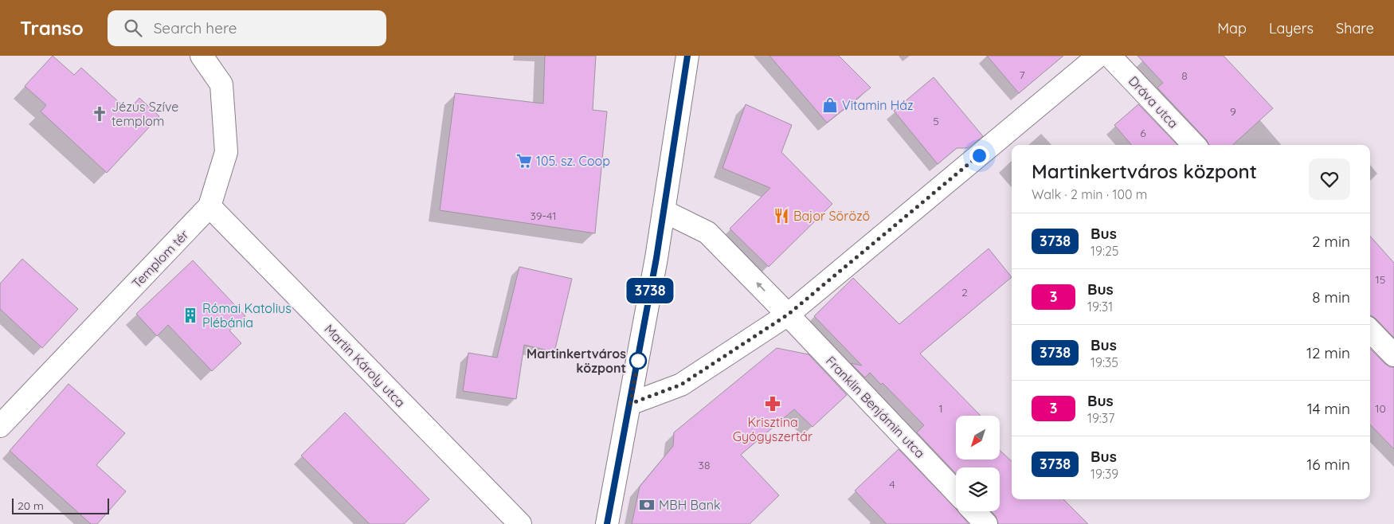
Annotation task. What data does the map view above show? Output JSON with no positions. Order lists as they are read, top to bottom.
{
  "streets": {
    "street": [
      "Dráva utca",
      "Templom tér",
      "Martin Károly utca",
      "Franklin Benjámin utca"
    ]
  },
  "crossings": [
    ["Templom tér", "Martin Károly utca"]
  ],
  "one_way": ["Franklin Benjámin utca"],
  "places": {
    "shop": ["Vitamin Ház"],
    "church": ["Jézus Szíve templom"],
    "supermarket": ["105. sz. Coop"],
    "restaurant": ["Bajor Söröző"],
    "building": ["Római Katolius Plébánia"],
    "other": ["Martinkertváros központ"],
    "pharmacy": ["Krisztina Gyógyszertár"],
    "bank": ["MBH Bank"]
  },
  "lines": ["bus line 3738"],
  "house_numbers": [
    "7",
    "8",
    "9",
    "5",
    "6",
    "39-41",
    "15",
    "2",
    "1",
    "10",
    "38",
    "4"
  ],
  "scale_bar": "20 m",
  "north": "bottom left",
  "page": {
    "header": "Transo",
    "search": "Search here",
    "nav": ["Map", "Layers", "Share"],
    "on_map": "3738",
    "heading": ["Martinkertváros központ", "Walk · 2 min · 100 m"],
    "list": [
      {
        "mark": "3738",
        "name": "Bus",
        "note": "19:25",
        "value": "2 min"
      },
      {
        "mark": "3",
        "name": "Bus",
        "note": "19:31",
        "value": "8 min"
      },
      {
        "mark": "3738",
        "name": "Bus",
        "note": "19:35",
        "value": "12 min"
      },
      {
        "mark": "3",
        "name": "Bus",
        "note": "19:37",
        "value": "14 min"
      },
      {
        "mark": "3738",
        "name": "Bus",
        "note": "19:39",
        "value": "16 min"
      }
    ],
    "scale": "20 m"
  }
}
